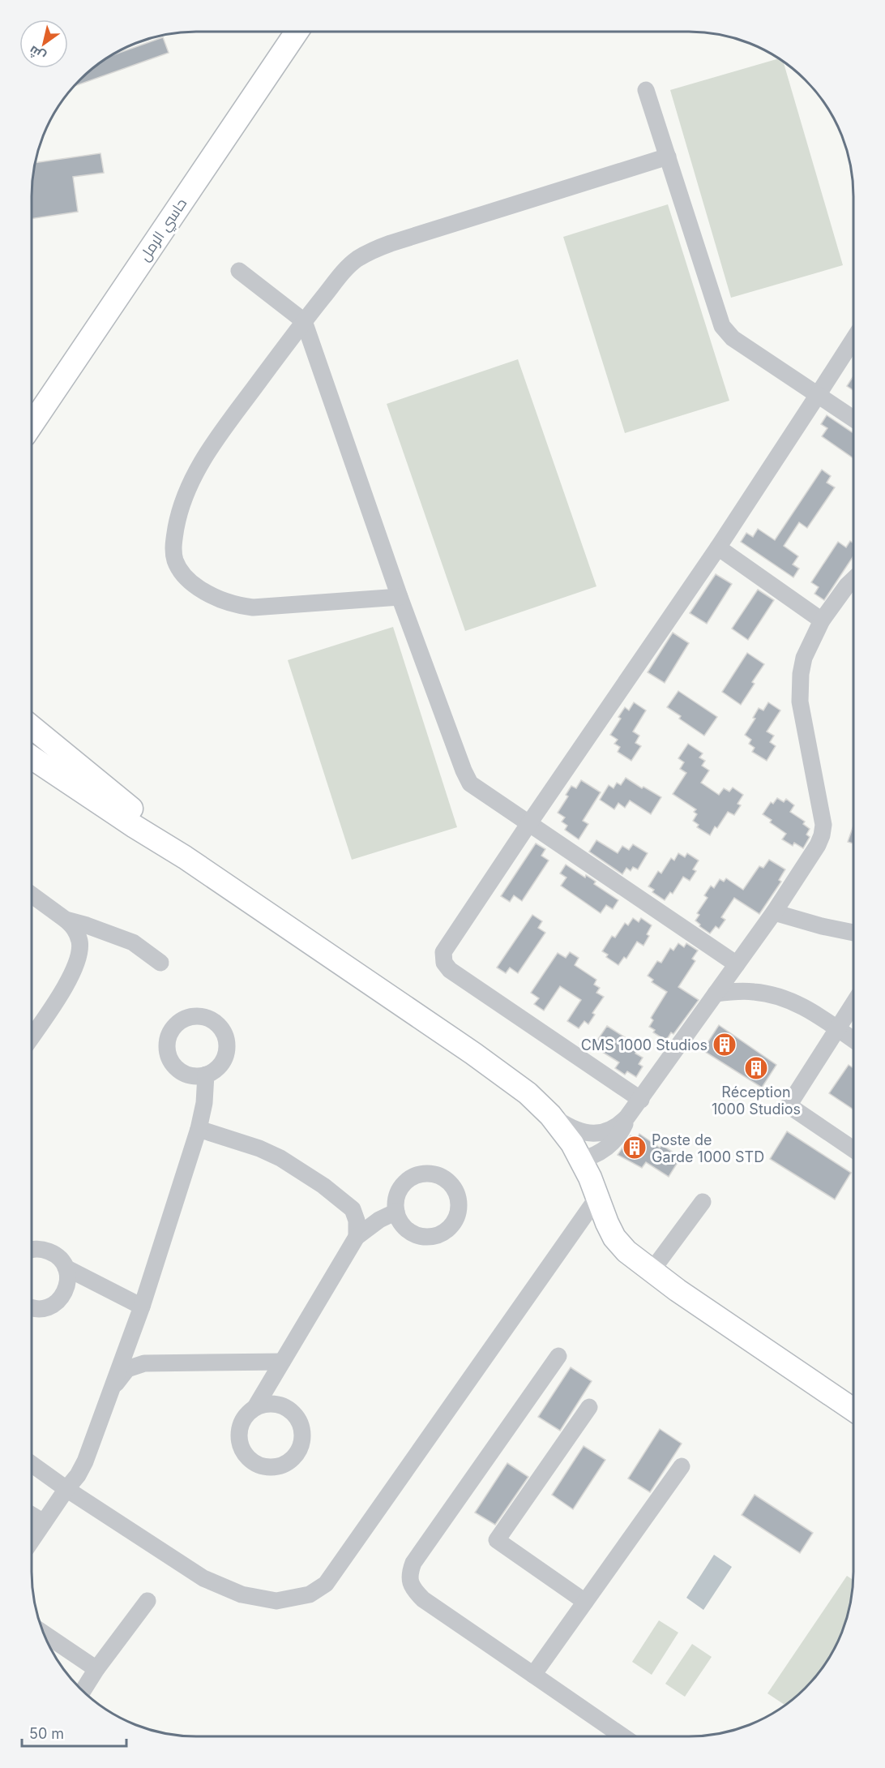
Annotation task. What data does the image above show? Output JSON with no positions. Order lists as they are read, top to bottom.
{
  "streets": {
    "street": ["حاسي الرمل"]
  },
  "places": {
    "building": ["CMS 1000 Studios", "Réception 1000 Studios", "Poste de Garde 1000 STD"]
  },
  "scale_bar": "50 m",
  "north": "bottom left"
}
